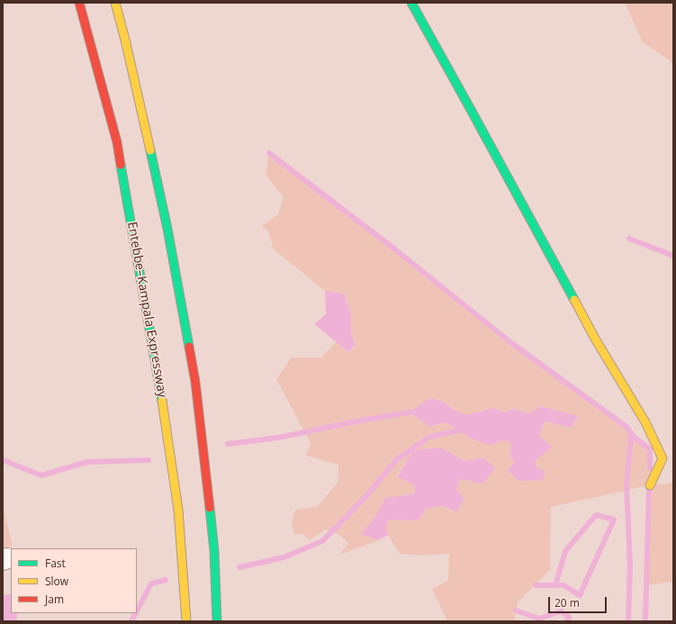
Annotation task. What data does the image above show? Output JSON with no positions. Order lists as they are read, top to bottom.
{
  "streets": {
    "main road": ["Entebbe–Kampala Expressway"]
  },
  "legend": ["Fast", "Slow", "Jam"],
  "scale_bar": "20 m"
}
